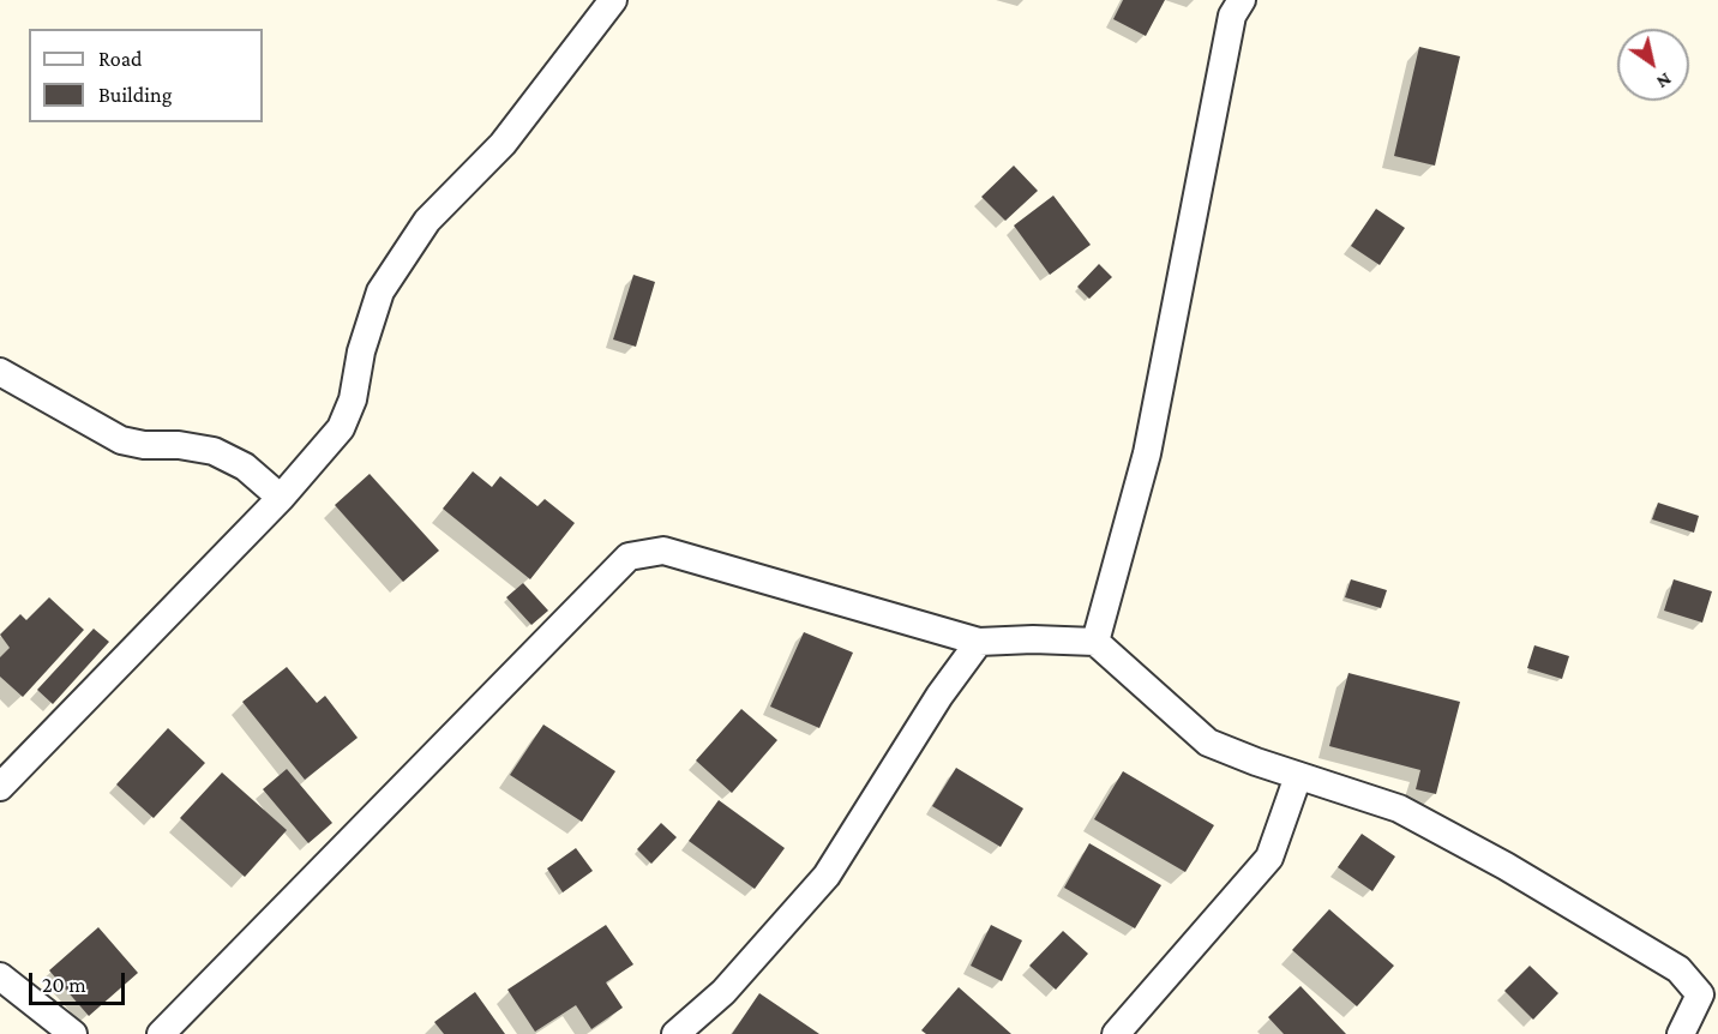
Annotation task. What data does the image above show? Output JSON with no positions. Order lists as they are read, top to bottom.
{
  "legend": ["Road", "Building"],
  "scale_bar": "20 m",
  "north": "bottom right"
}
